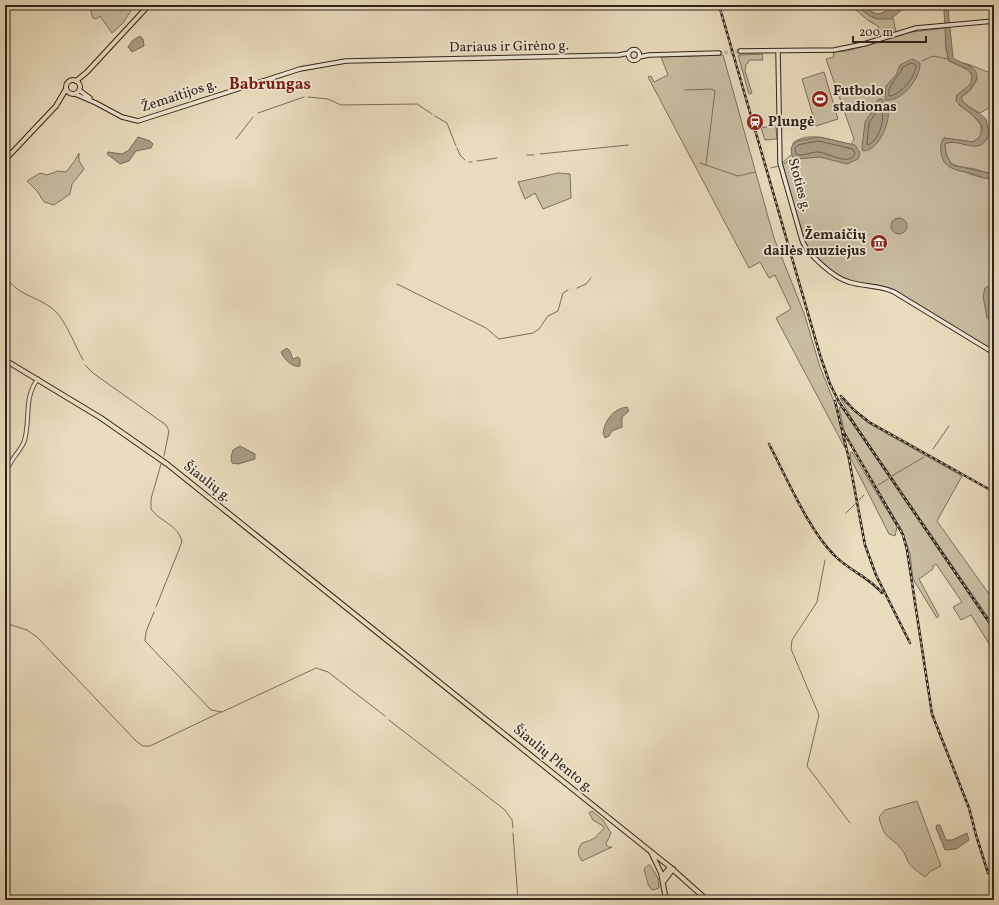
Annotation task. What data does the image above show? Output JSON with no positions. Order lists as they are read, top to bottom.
{
  "streets": {
    "main road": [
      "Dariaus ir Girėno g.",
      "Žemaitijos g.",
      "Stoties g.",
      "Šiaulių g.",
      "Šiaulių Plento g."
    ]
  },
  "crossings": [
    ["Dariaus ir Girėno g.", "Žemaitijos g."],
    ["Šiaulių g.", "Šiaulių Plento g."]
  ],
  "districts": ["Babrungas"],
  "places": {
    "sports": ["Futbolo stadionas"],
    "station": ["Plungė"],
    "museum": ["Žemaičių dailės muziejus"]
  },
  "scale_bar": "200 m"
}
